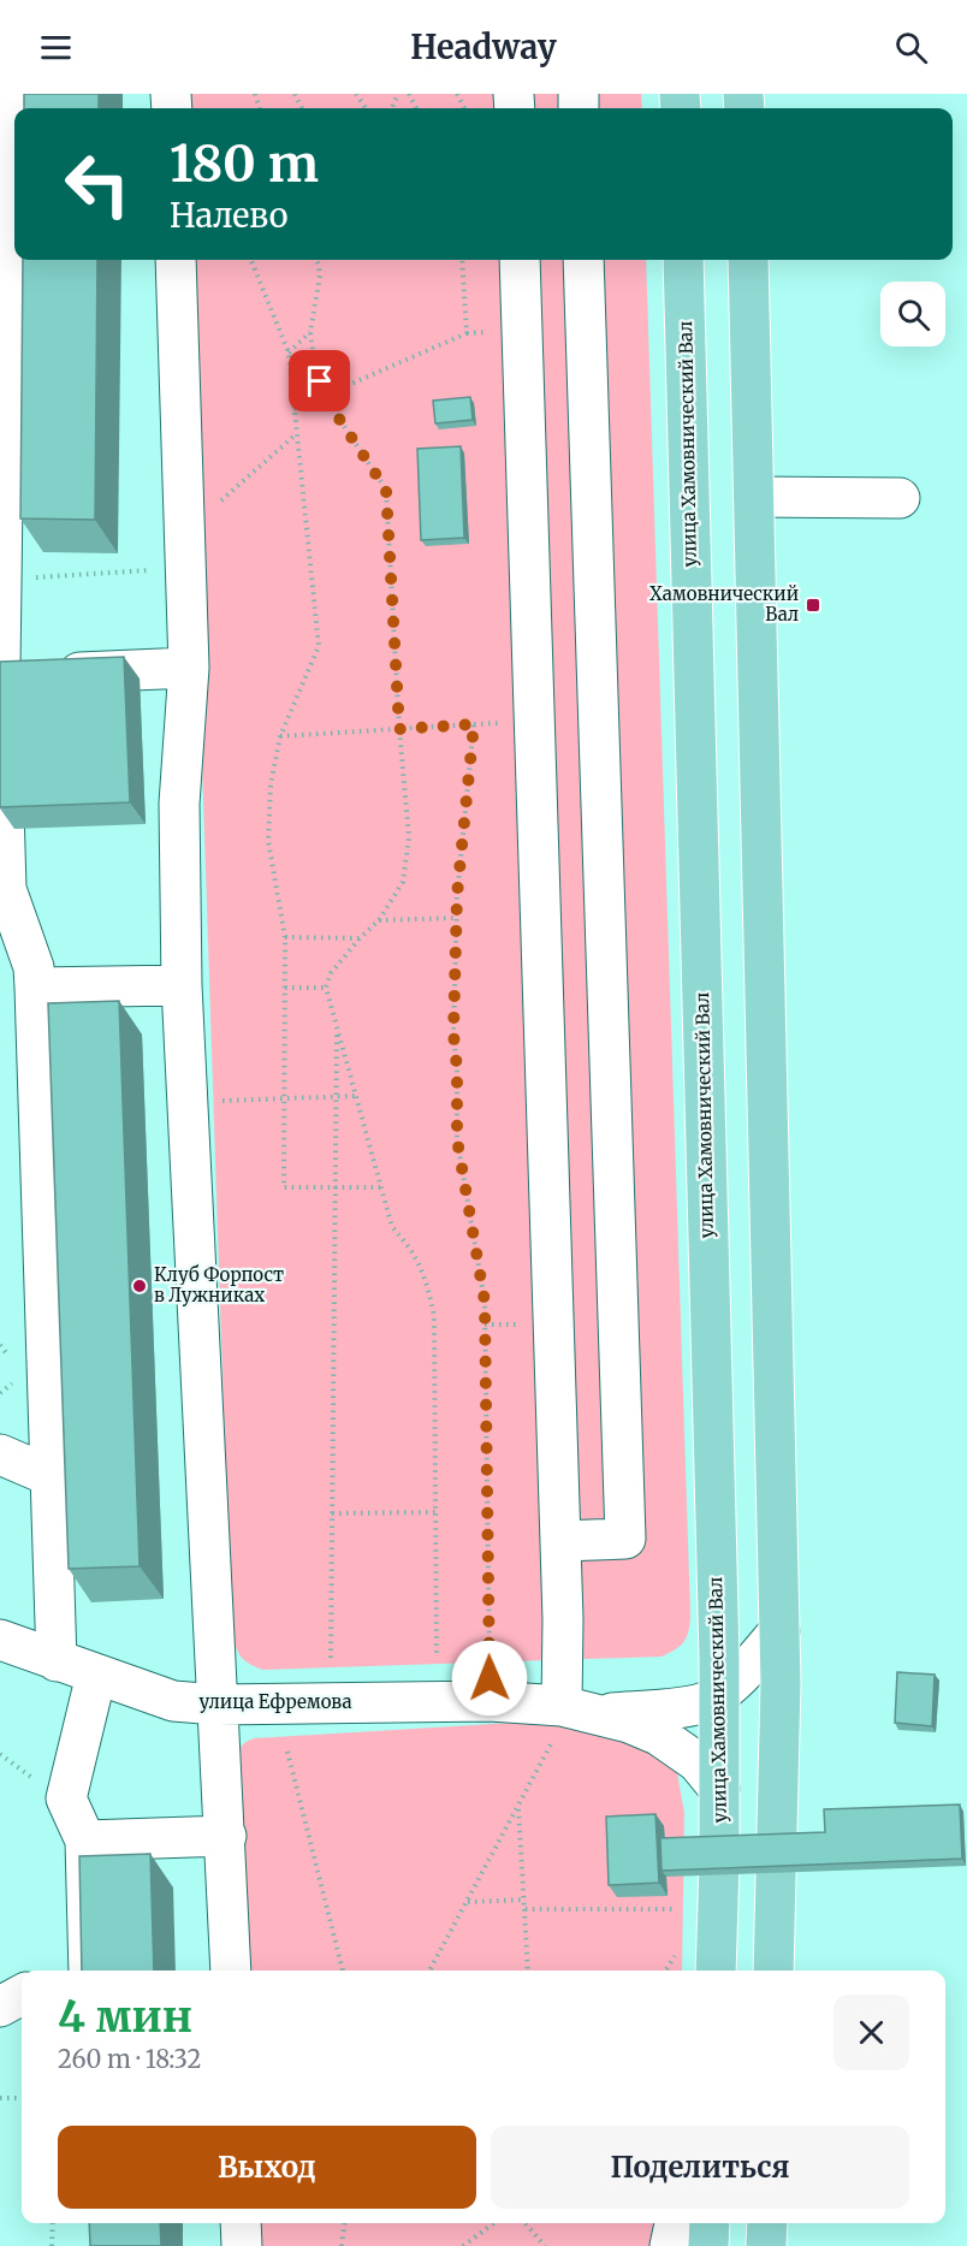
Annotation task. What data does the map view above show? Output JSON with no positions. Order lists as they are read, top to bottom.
{
  "streets": {
    "main road": ["улица Хамовнический Вал"],
    "street": ["улица Ефремова"]
  },
  "crossings": [
    ["улица Хамовнический Вал", "улица Ефремова"]
  ],
  "places": {
    "transit": ["Хамовнический Вал"],
    "other": ["Клуб Форпост в Лужниках"]
  },
  "page": {
    "header": "Headway",
    "turn": ["180 m", "Налево"],
    "heading": ["4 мин", "260 m · 18:32"],
    "buttons": ["Выход", "Поделиться"]
  }
}
